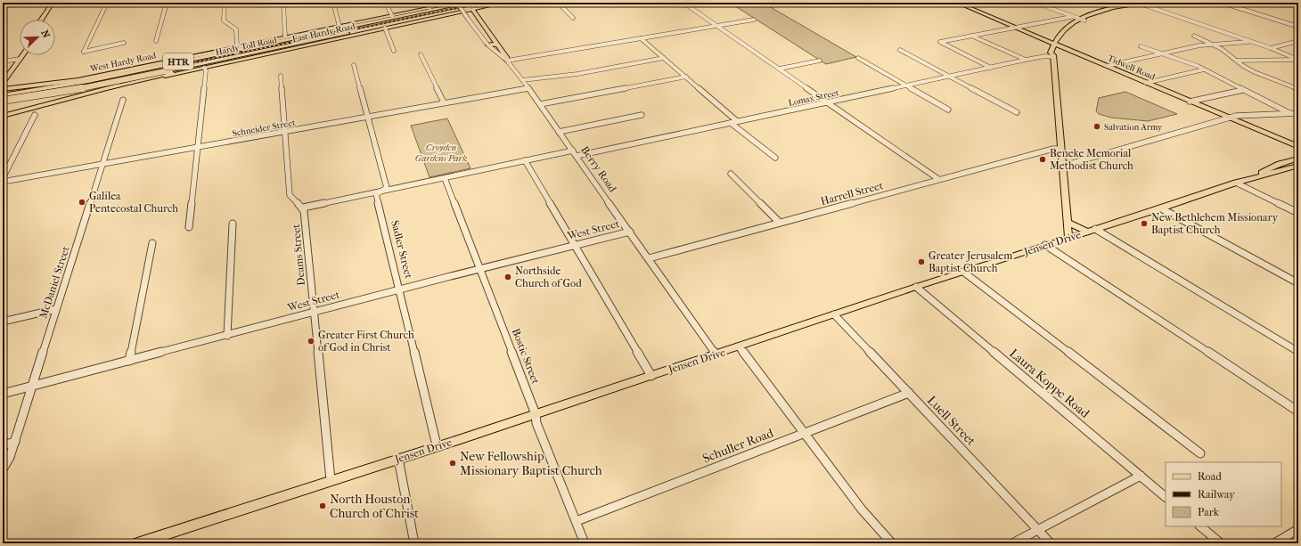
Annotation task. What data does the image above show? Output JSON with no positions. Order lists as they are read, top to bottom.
{
  "streets": {
    "highway": ["Hardy Toll Road", "HTR"],
    "main road": [
      "East Hardy Road",
      "West Hardy Road",
      "Tidwell Road",
      "Jensen Drive"
    ],
    "street": [
      "Lomax Street",
      "Schneider Street",
      "Berry Road",
      "Harrell Street",
      "West Street",
      "Sadler Street",
      "Deams Street",
      "McDaniel Street",
      "Bostic Street",
      "Laura Koppe Road",
      "Luell Street",
      "Schuller Road"
    ]
  },
  "crossings": [
    ["Hardy Toll Road", "West Hardy Road"],
    ["West Hardy Road", "Berry Road"],
    ["Lomax Street", "Berry Road"],
    ["Schneider Street", "Berry Road"],
    ["Schneider Street", "Sadler Street"],
    ["Schneider Street", "Deams Street"],
    ["Schneider Street", "McDaniel Street"],
    ["Berry Road", "Harrell Street"],
    ["Berry Road", "West Street"],
    ["Berry Road", "Jensen Drive"],
    ["West Street", "Sadler Street"],
    ["West Street", "Deams Street"],
    ["West Street", "McDaniel Street"],
    ["West Street", "Bostic Street"],
    ["Jensen Drive", "Sadler Street"],
    ["Jensen Drive", "Deams Street"],
    ["Jensen Drive", "Bostic Street"],
    ["Jensen Drive", "Laura Koppe Road"],
    ["Jensen Drive", "Luell Street"],
    ["Bostic Street", "Schuller Road"],
    ["Luell Street", "Schuller Road"]
  ],
  "parks": ["Croyden Gardens Park"],
  "places": [
    "Salvation Army",
    "Beneke Memorial Methodist Church",
    "Galilea Pentecostal Church",
    "New Bethlehem Missionary Baptist Church",
    "Greater Jerusalem Baptist Church",
    "Northside Church of God",
    "Greater First Church of God in Christ",
    "New Fellowship Missionary Baptist Church",
    "North Houston Church of Christ"
  ],
  "legend": ["Road", "Railway", "Park"],
  "north": "top right"
}
